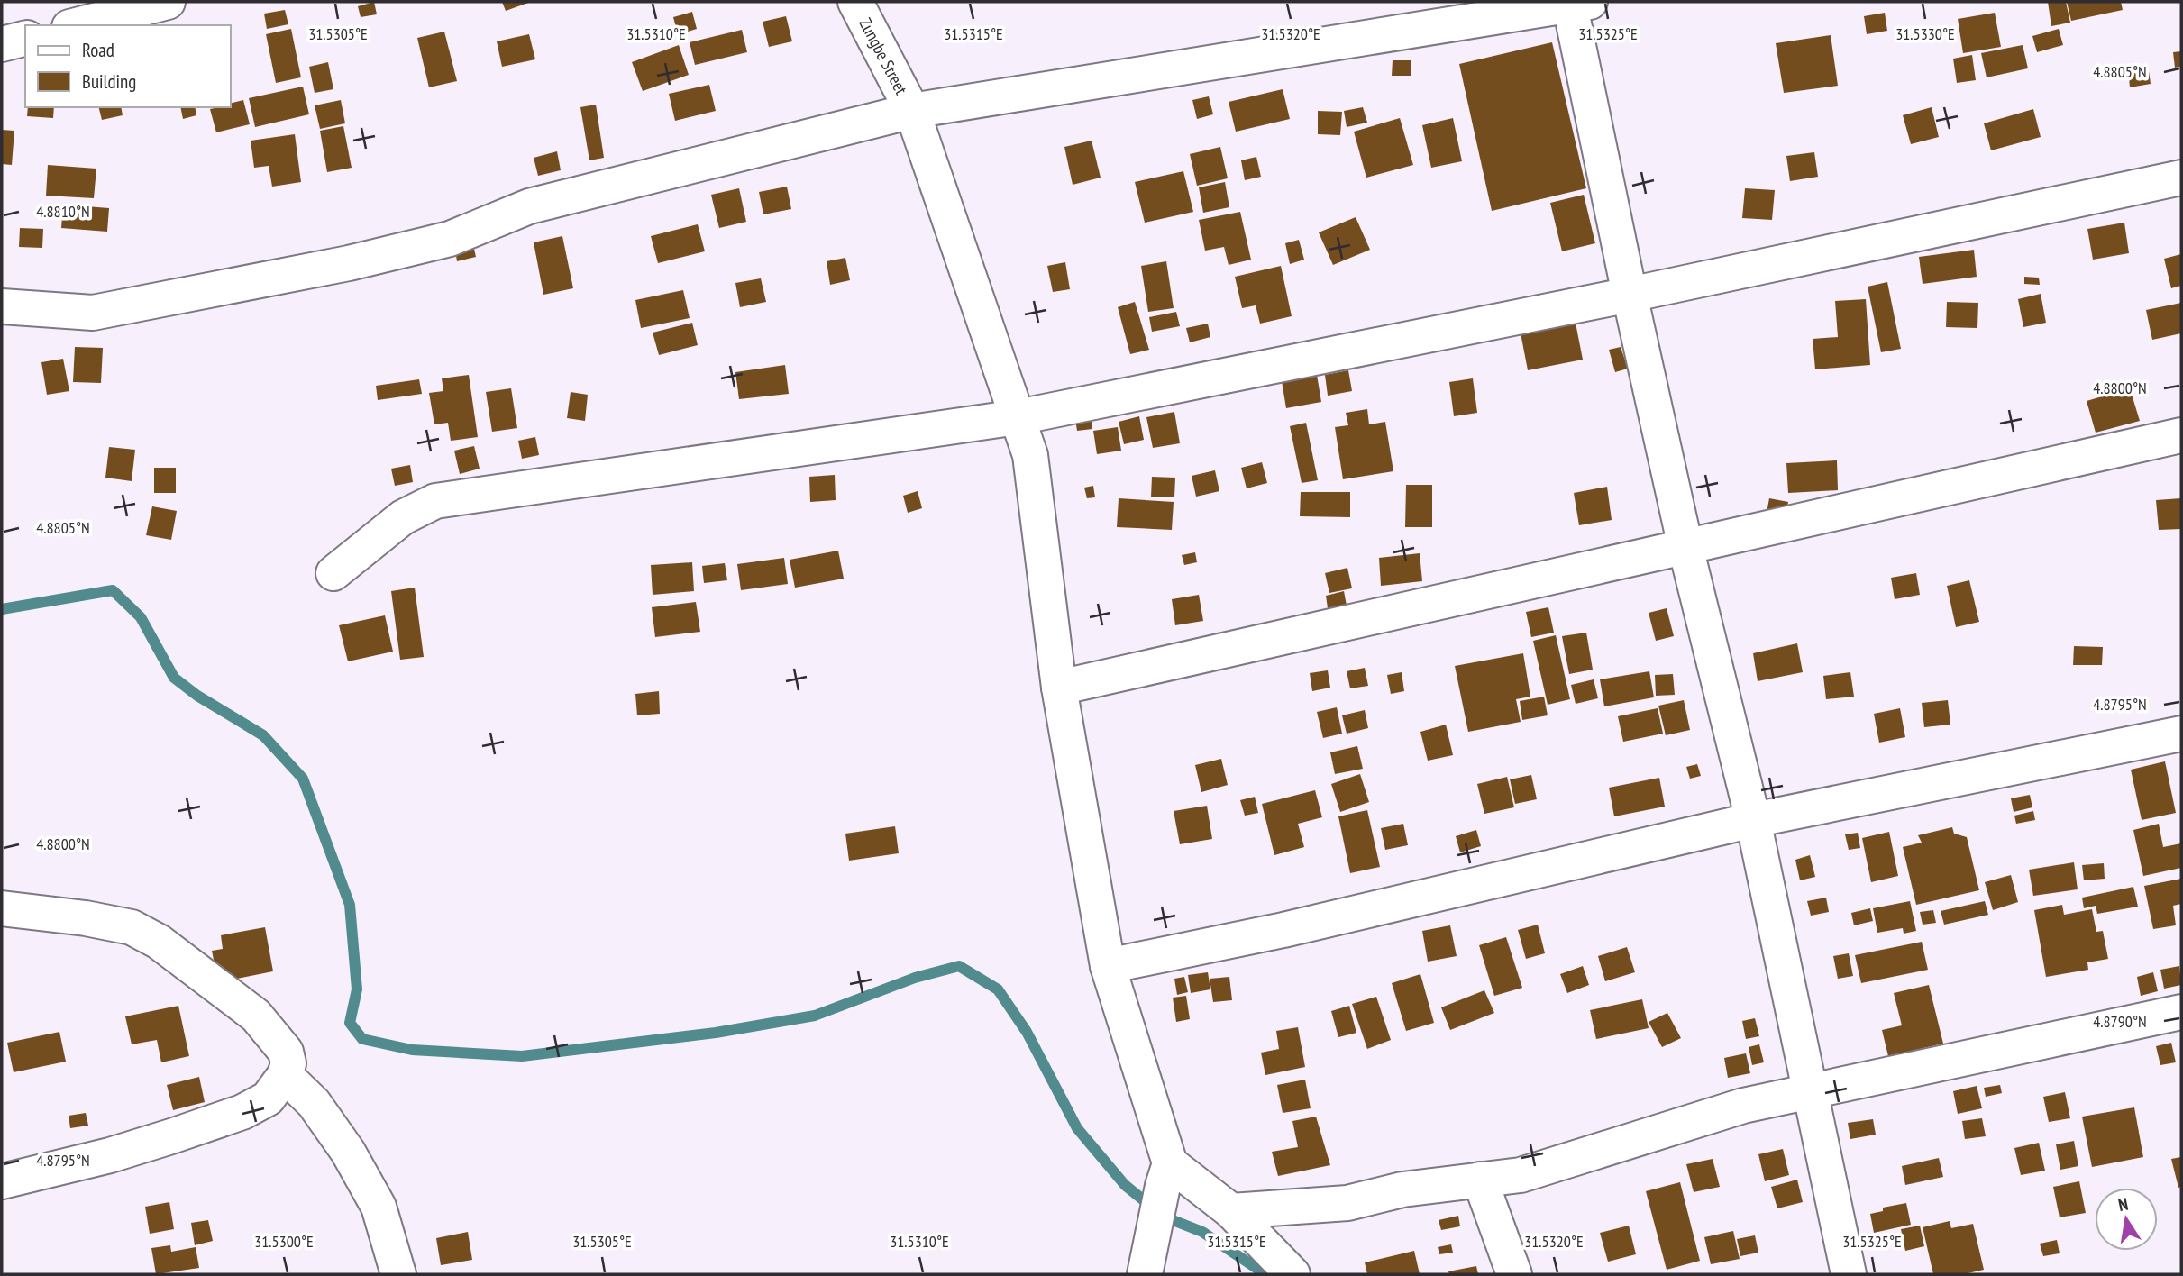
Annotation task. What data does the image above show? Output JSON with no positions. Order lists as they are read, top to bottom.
{
  "streets": {
    "street": ["Zungbe Street"]
  },
  "legend": ["Road", "Building"],
  "north": "top",
  "coordinates": [
    "31.5305°E",
    "31.5310°E",
    "31.5315°E",
    "31.5320°E",
    "31.5325°E",
    "31.5330°E",
    "4.8805°N",
    "4.8810°N",
    "4.8800°N",
    "4.8795°N",
    "4.8790°N",
    "31.5300°E"
  ]
}
